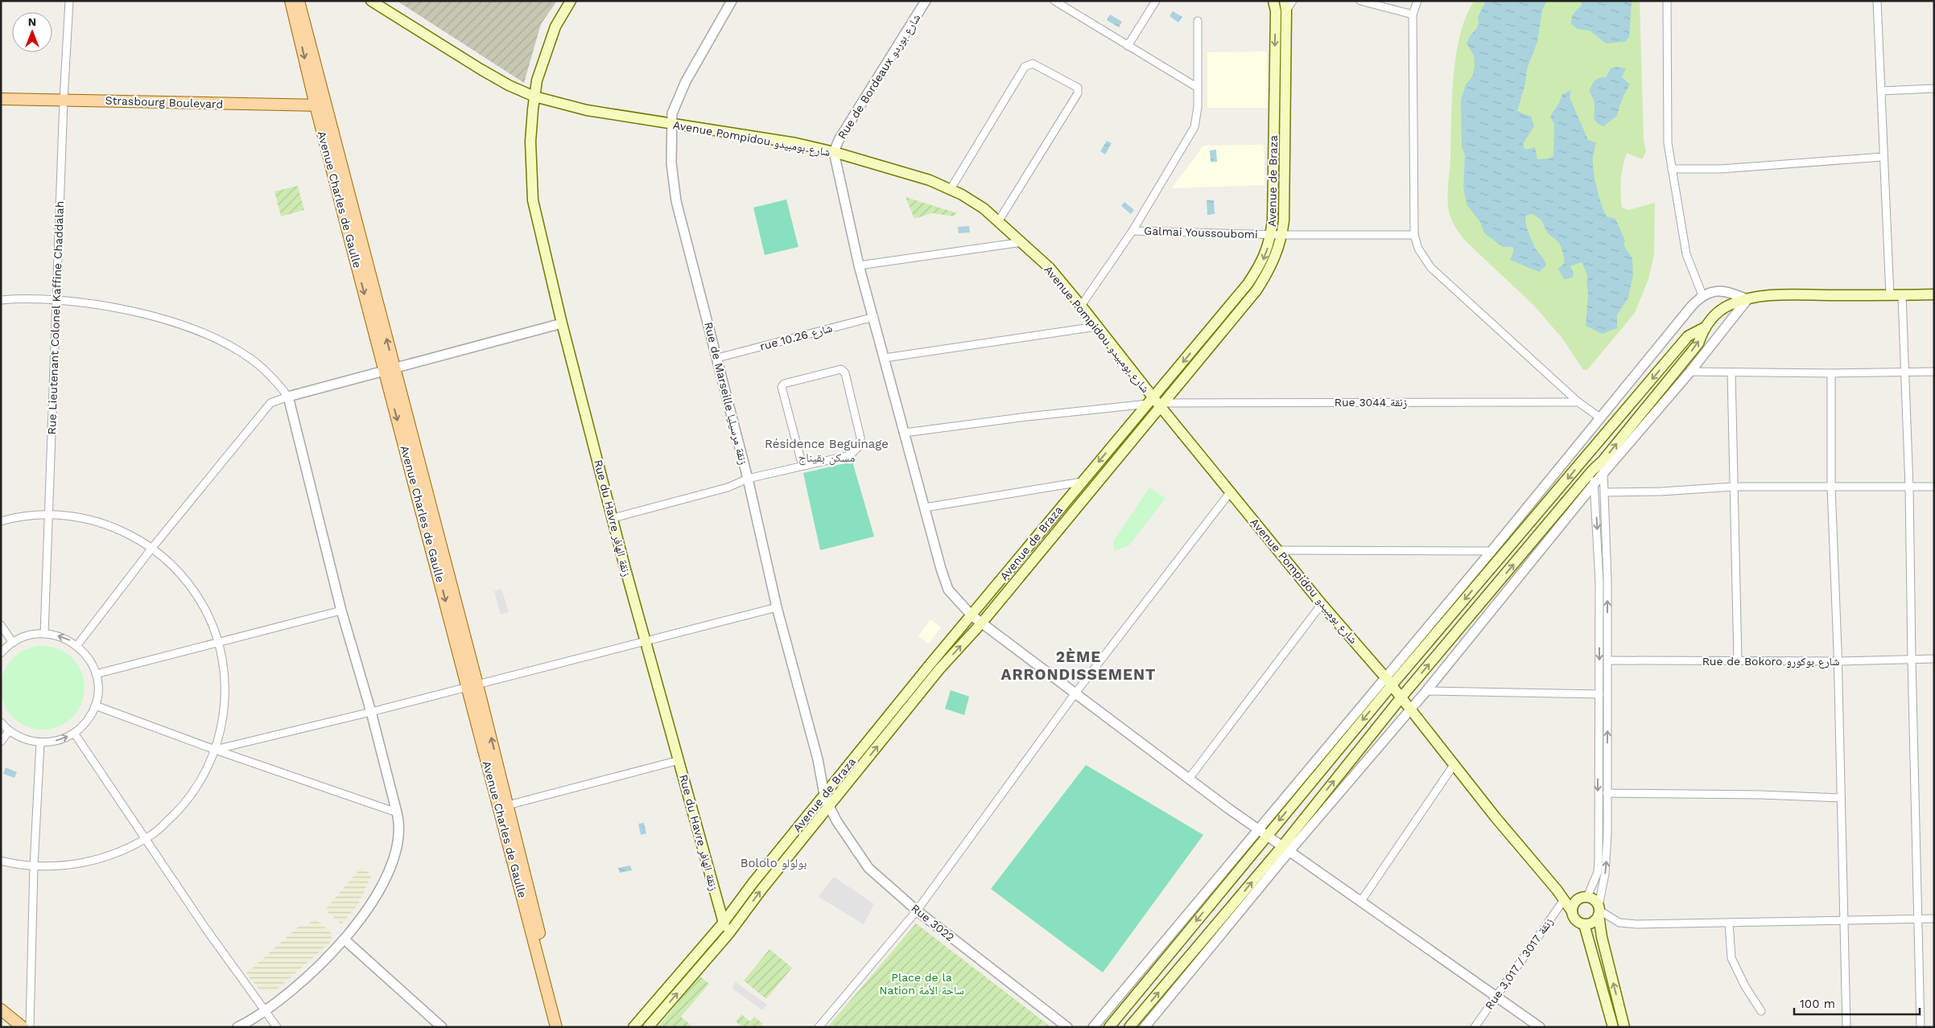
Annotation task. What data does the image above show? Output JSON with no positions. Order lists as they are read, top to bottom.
{
  "streets": {
    "main road": [
      "Strasbourg Boulevard",
      "Avenue Pompidou شارع بومبيدو",
      "Avenue de Braza",
      "Avenue Charles de Gaulle",
      "Rue du Havre زنقة الهافر"
    ],
    "street": [
      "Rue de Bordeaux شارع بوردو",
      "Galmai Youssoubomi",
      "Rue Lieutenant Colonel Kaffine Chaddalah",
      "rue 10.26 شارع",
      "Rue de Marseille زنقة مرسيليا",
      "Rue 3044 زنقة",
      "Rue de Bokoro شارع بوكورو",
      "Rue 3022",
      "Rue 3,017 / زنقة 3017"
    ]
  },
  "crossings": [
    ["Rue de Bordeaux شارع بوردو", "Avenue Pompidou شارع بومبيدو"],
    ["Strasbourg Boulevard", "Avenue Charles de Gaulle"],
    ["Strasbourg Boulevard", "Rue Lieutenant Colonel Kaffine Chaddalah"],
    ["Avenue Pompidou شارع بومبيدو", "Avenue de Braza"],
    ["Avenue Pompidou شارع بومبيدو", "Rue de Marseille زنقة مرسيليا"],
    ["Avenue Pompidou شارع بومبيدو", "Rue 3044 زنقة"],
    ["Avenue Pompidou شارع بومبيدو", "Rue du Havre زنقة الهافر"],
    ["Avenue Pompidou شارع بومبيدو", "Rue 3,017 / زنقة 3017"],
    ["Avenue de Braza", "Galmai Youssoubomi"],
    ["Avenue de Braza", "Rue de Marseille زنقة مرسيليا"],
    ["Avenue de Braza", "Rue 3044 زنقة"],
    ["Avenue de Braza", "Rue du Havre زنقة الهافر"],
    ["Avenue de Braza", "Rue 3022"],
    ["rue 10.26 شارع", "Rue de Marseille زنقة مرسيليا"],
    ["Rue de Marseille زنقة مرسيليا", "Rue 3022"]
  ],
  "districts": ["Résidence Beguinage مسكن بقيناج", "2ÈME ARRONDISSEMENT", "Bololo بولولو"],
  "parks": ["Place de la Nation ساحة الأمة"],
  "scale_bar": "100 m",
  "north": "top"
}
